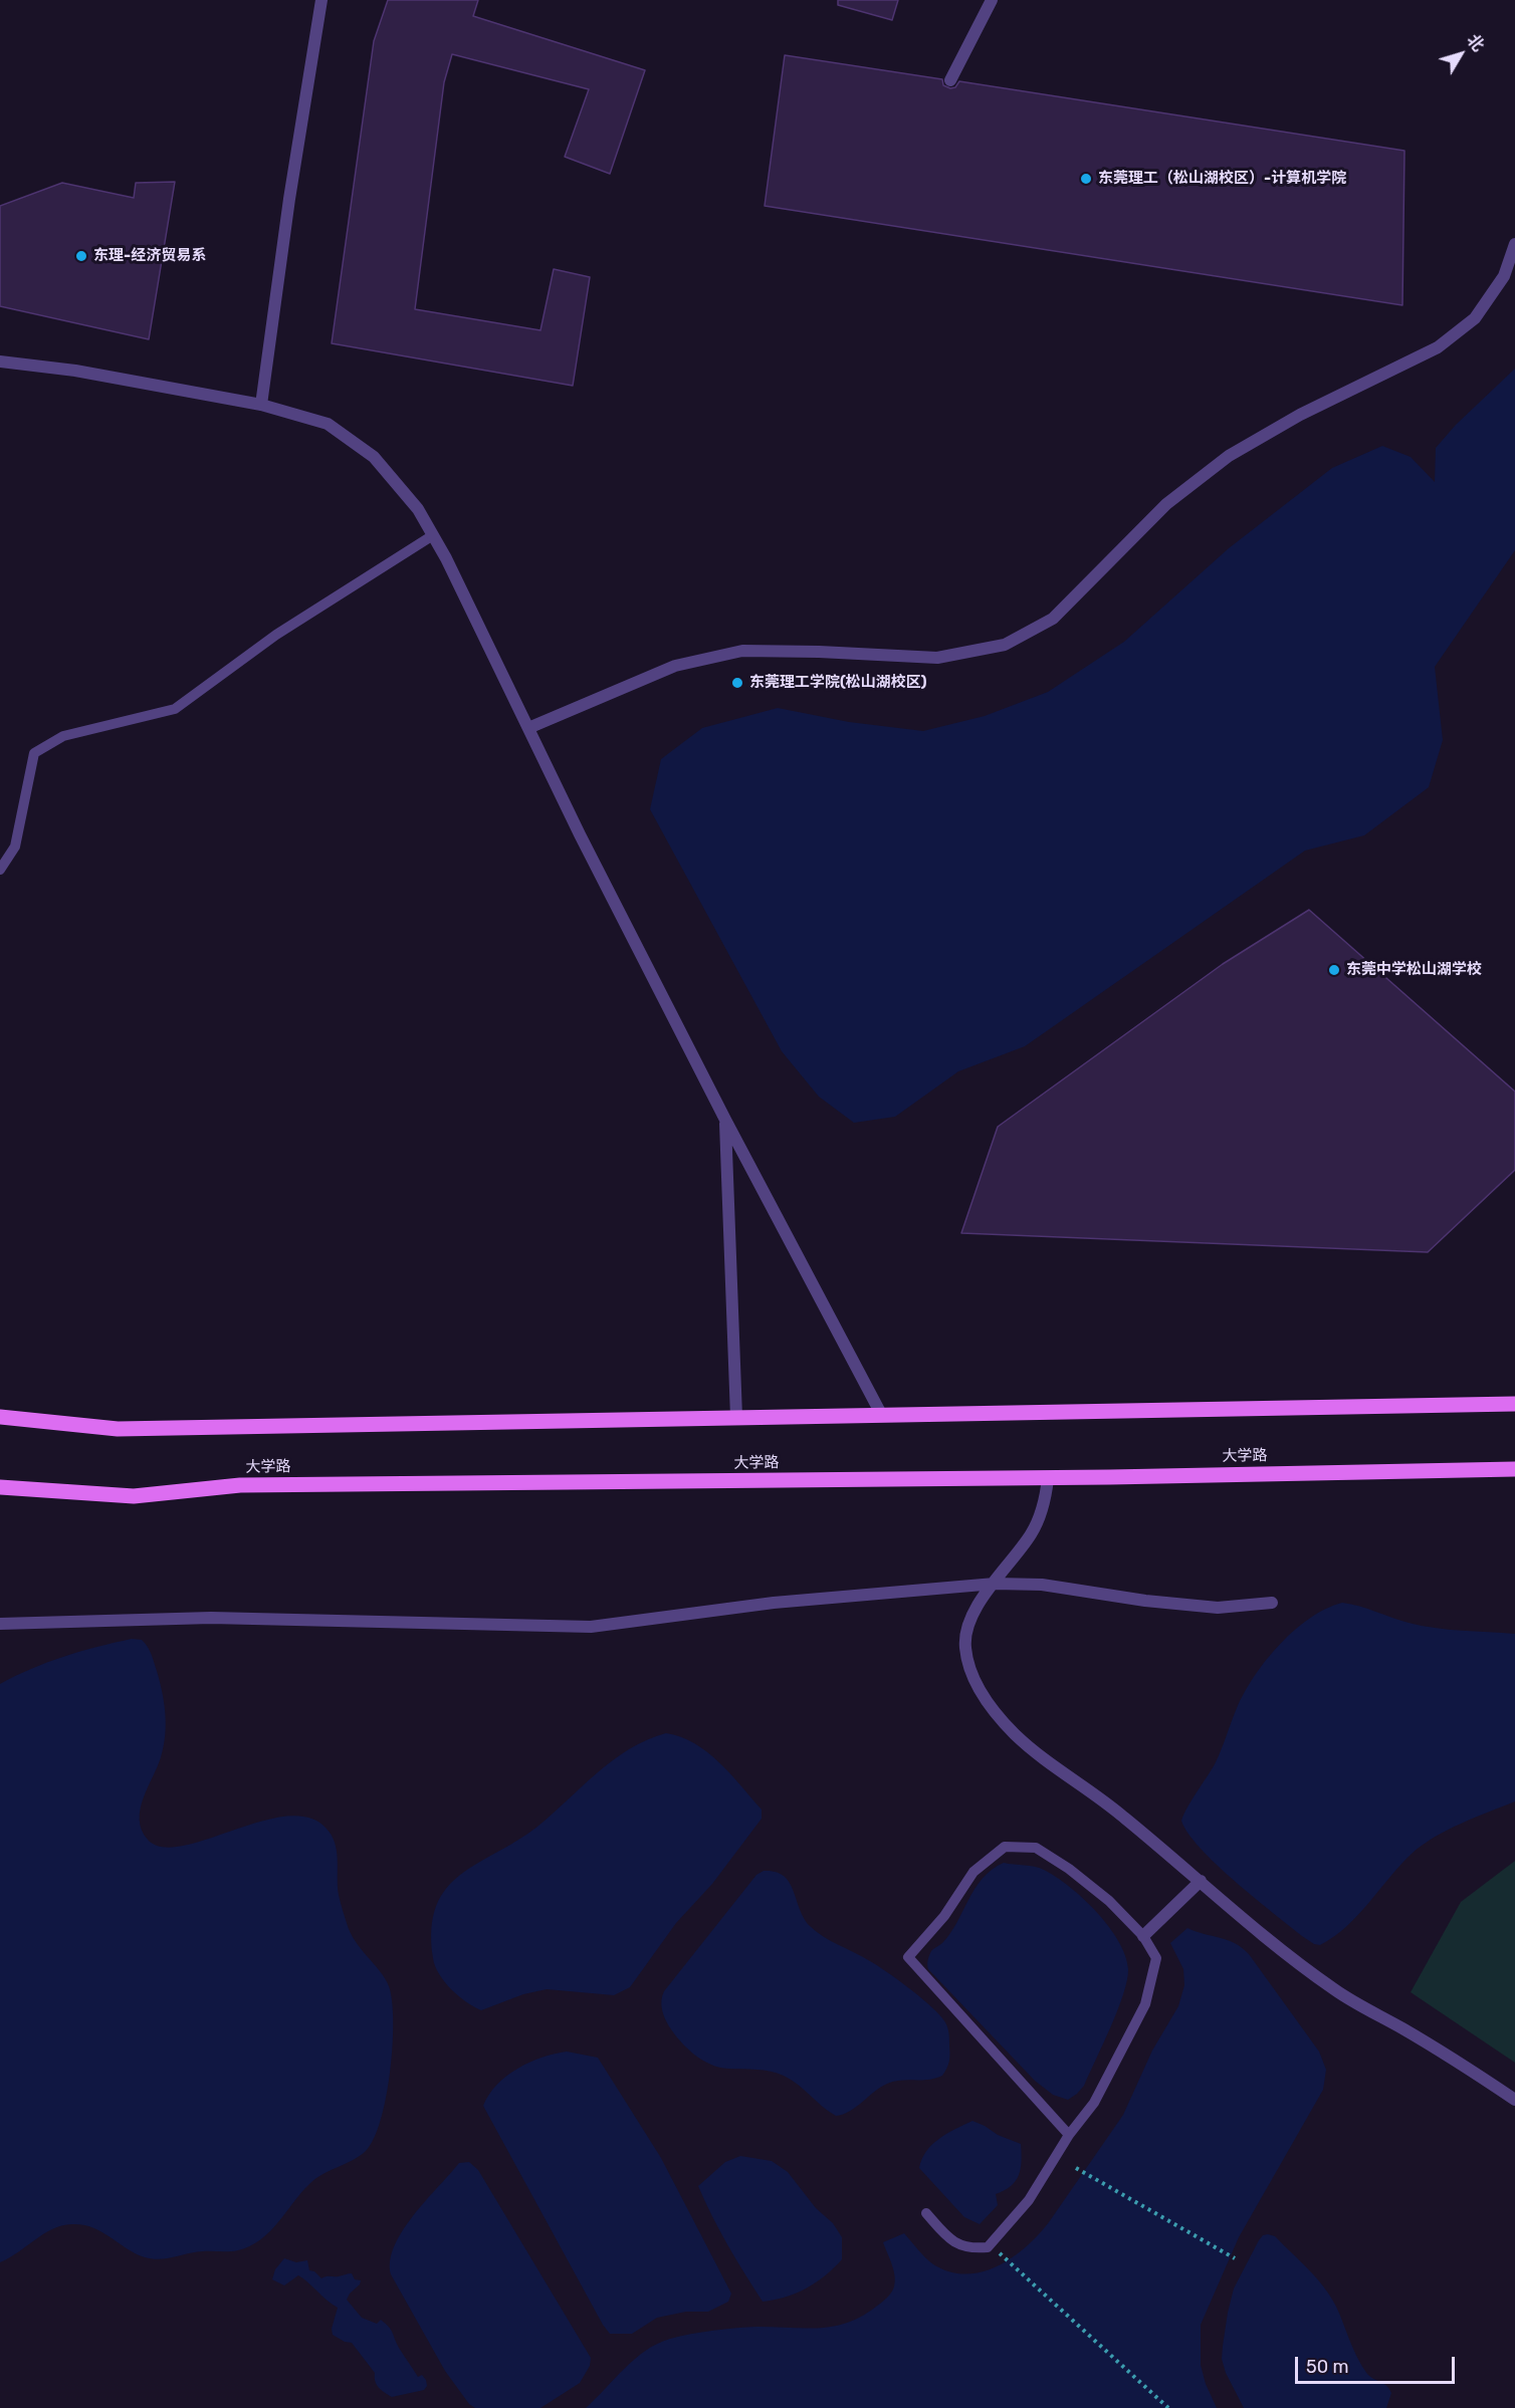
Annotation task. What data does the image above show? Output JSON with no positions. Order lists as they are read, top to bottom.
{
  "streets": {
    "main road": ["大学路"]
  },
  "places": [
    "东莞理工（松山湖校区）-计算机学院",
    "东理-经济贸易系",
    "东莞理工学院(松山湖校区)",
    "东莞中学松山湖学校"
  ],
  "scale_bar": "50 m",
  "north": "top right"
}
